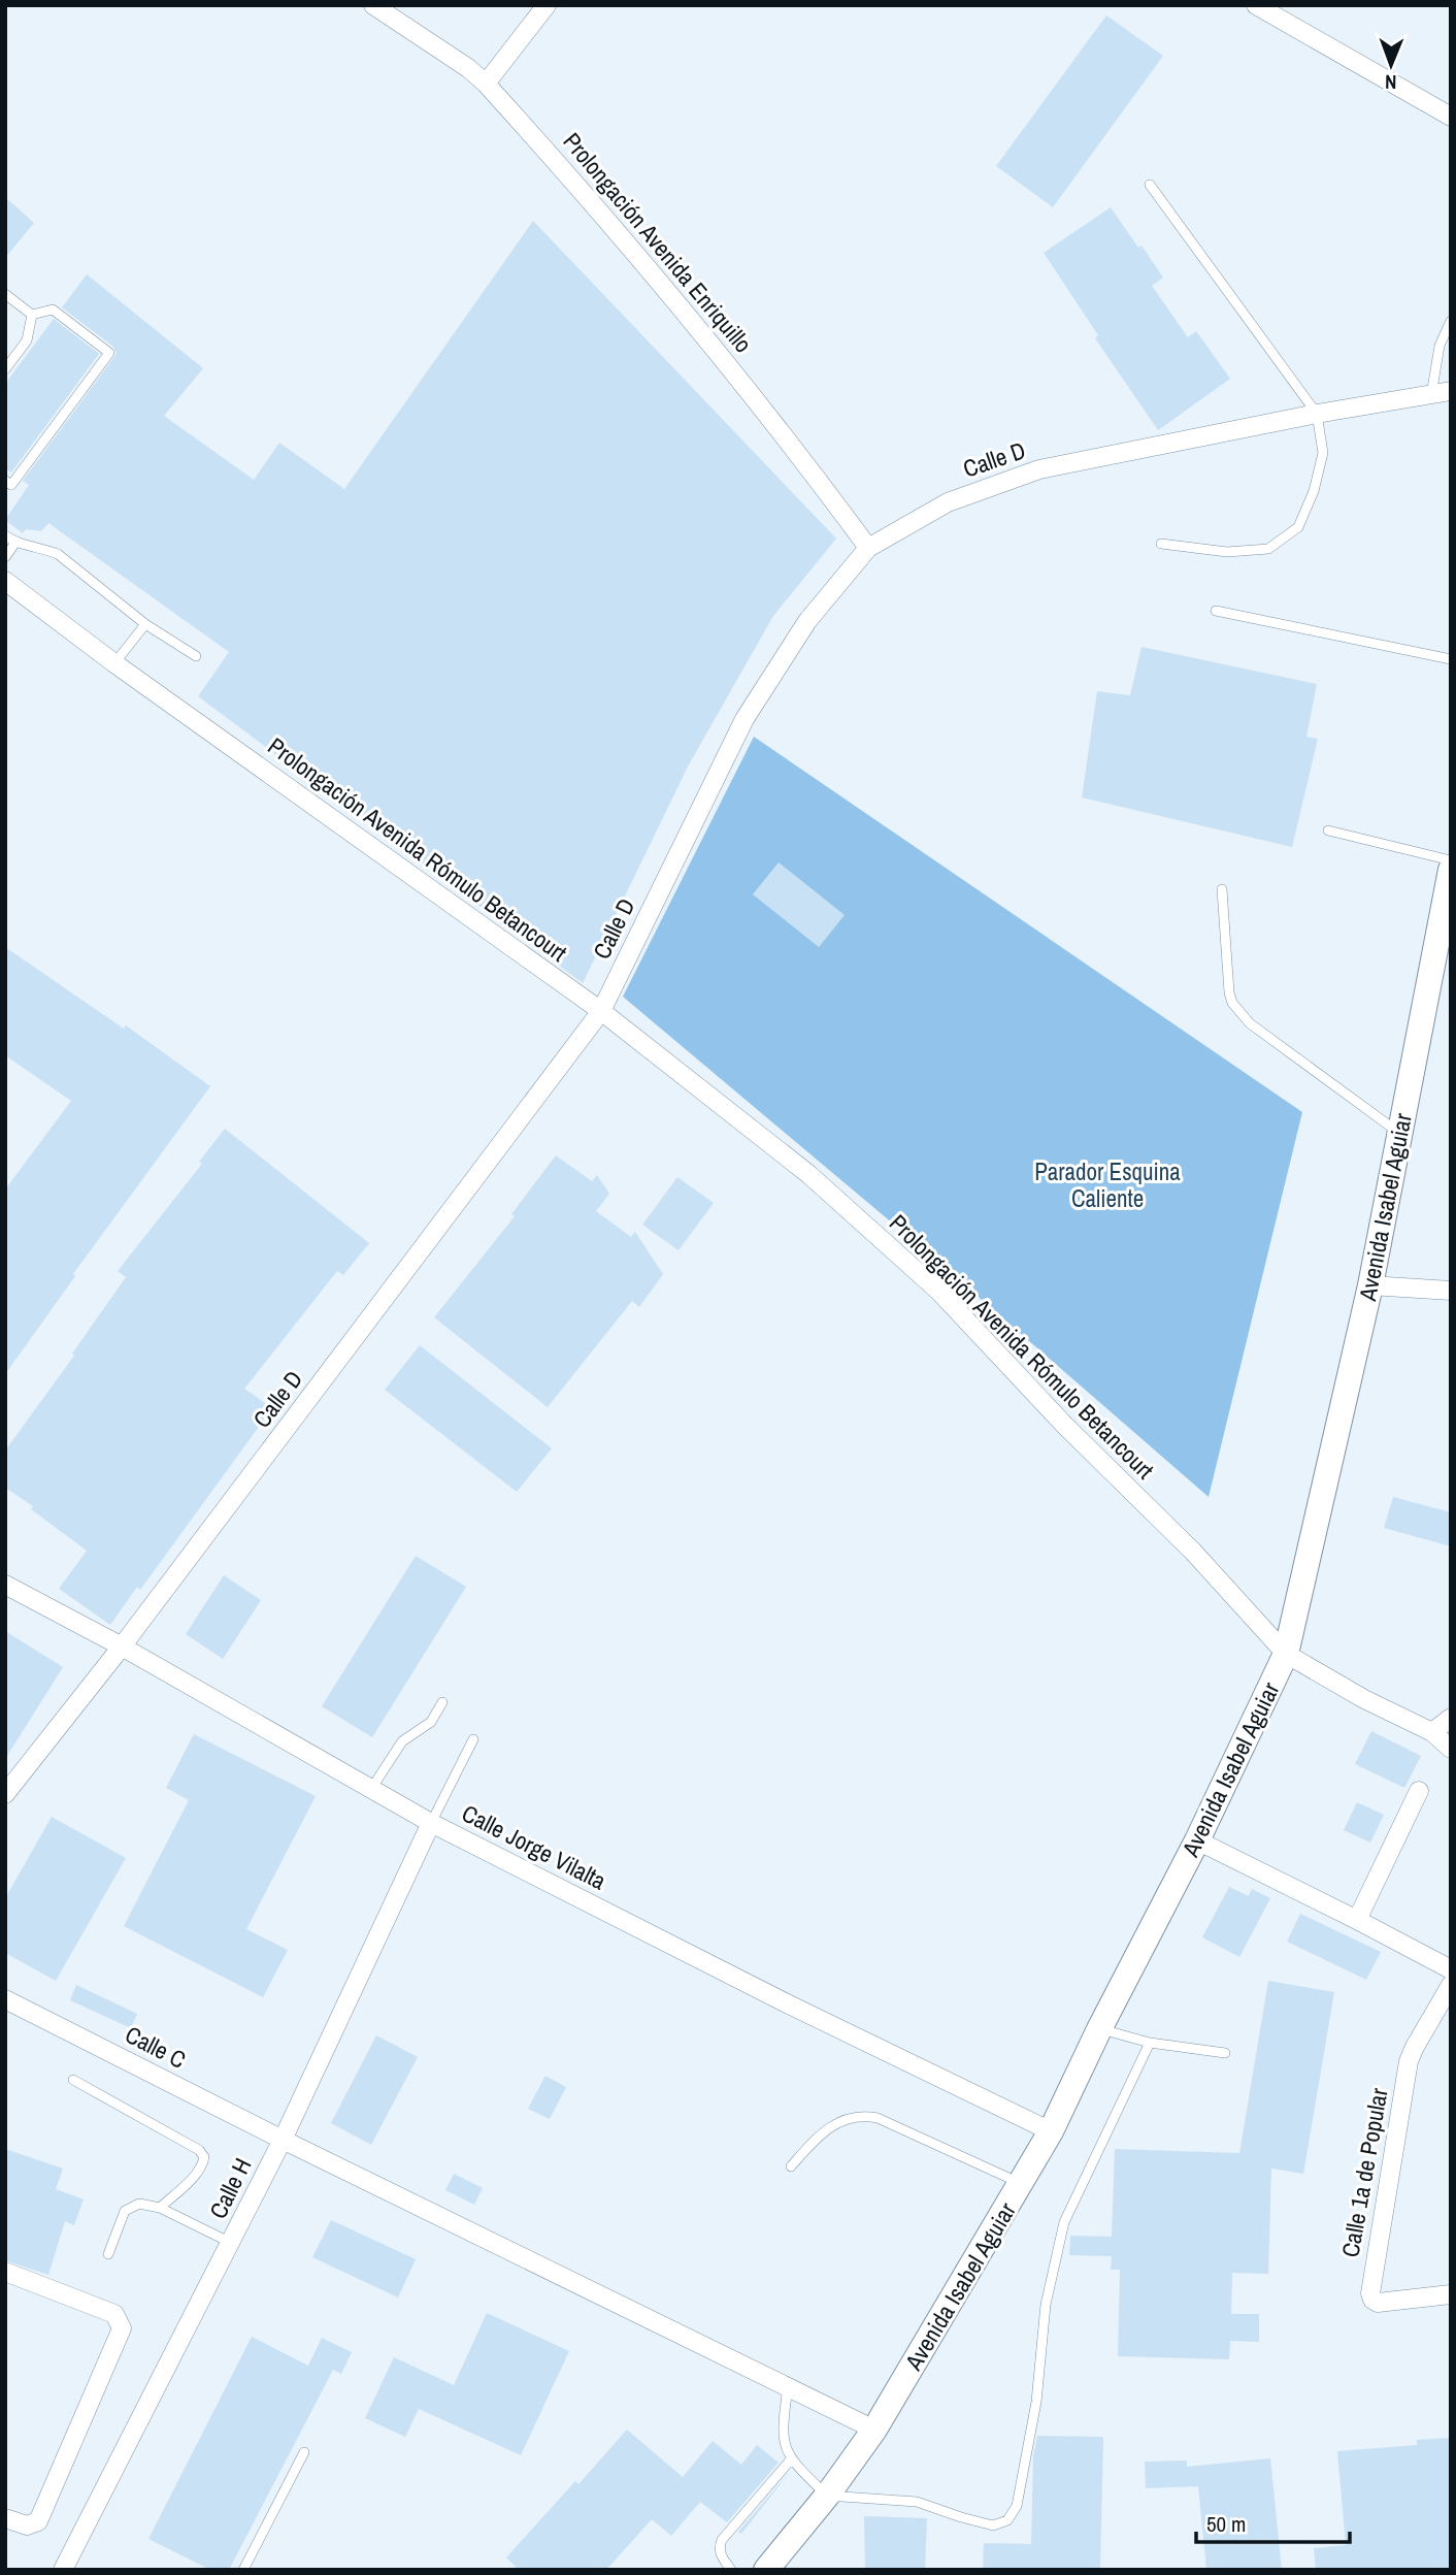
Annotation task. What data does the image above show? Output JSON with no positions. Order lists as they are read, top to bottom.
{
  "streets": {
    "main road": ["Avenida Isabel Aguiar"],
    "street": [
      "Prolongación Avenida Enriquillo",
      "Calle D",
      "Prolongación Avenida Rómulo Betancourt",
      "Calle Jorge Vilalta",
      "Calle C",
      "Calle 1a de Popular",
      "Calle H"
    ]
  },
  "crossings": [
    ["Prolongación Avenida Enriquillo", "Calle D"],
    ["Calle D", "Prolongación Avenida Rómulo Betancourt"],
    ["Calle D", "Calle Jorge Vilalta"],
    ["Prolongación Avenida Rómulo Betancourt", "Avenida Isabel Aguiar"],
    ["Avenida Isabel Aguiar", "Calle Jorge Vilalta"],
    ["Avenida Isabel Aguiar", "Calle C"],
    ["Calle Jorge Vilalta", "Calle H"],
    ["Calle C", "Calle H"]
  ],
  "parks": ["Parador Esquina Caliente"],
  "scale_bar": "50 m",
  "north": "bottom"
}
